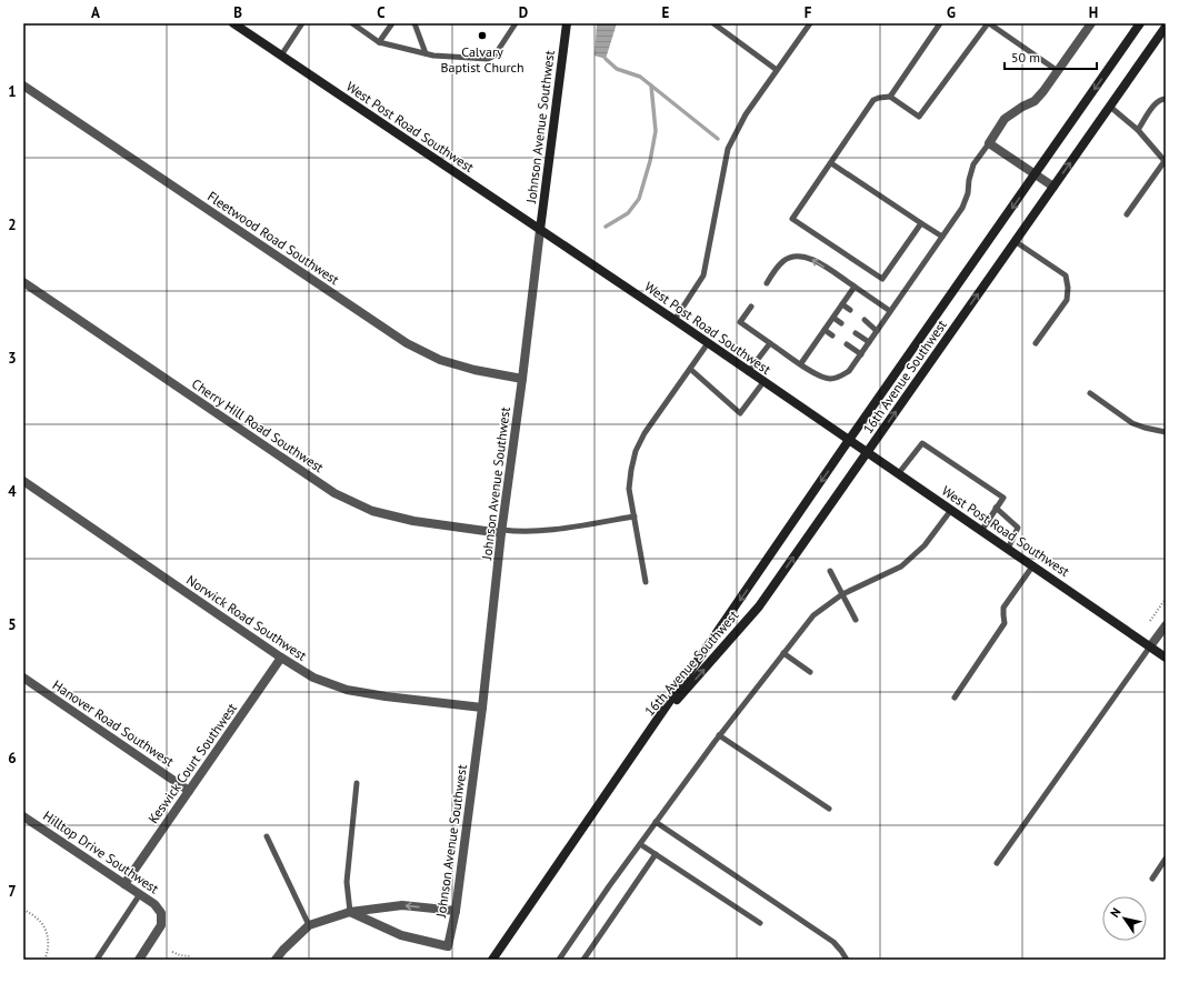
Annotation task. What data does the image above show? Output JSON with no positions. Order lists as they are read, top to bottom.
{
  "streets": {
    "main road": ["West Post Road Southwest", "Johnson Avenue Southwest", "16th Avenue Southwest"],
    "street": [
      "Fleetwood Road Southwest",
      "Cherry Hill Road Southwest",
      "Norwick Road Southwest",
      "Hanover Road Southwest",
      "Keswick Court Southwest",
      "Hilltop Drive Southwest"
    ]
  },
  "crossings": [
    ["West Post Road Southwest", "Johnson Avenue Southwest"],
    ["West Post Road Southwest", "16th Avenue Southwest"],
    ["Johnson Avenue Southwest", "Fleetwood Road Southwest"],
    ["Johnson Avenue Southwest", "Cherry Hill Road Southwest"],
    ["Johnson Avenue Southwest", "Norwick Road Southwest"],
    ["Norwick Road Southwest", "Keswick Court Southwest"],
    ["Hanover Road Southwest", "Keswick Court Southwest"],
    ["Keswick Court Southwest", "Hilltop Drive Southwest"]
  ],
  "places": ["Calvary Baptist Church"],
  "scale_bar": "50 m",
  "north": "top left",
  "grid": {
    "columns": [
      "A",
      "B",
      "C",
      "D",
      "E",
      "F",
      "G",
      "H"
    ],
    "rows": [
      "1",
      "2",
      "3",
      "4",
      "5",
      "6",
      "7"
    ]
  }
}
